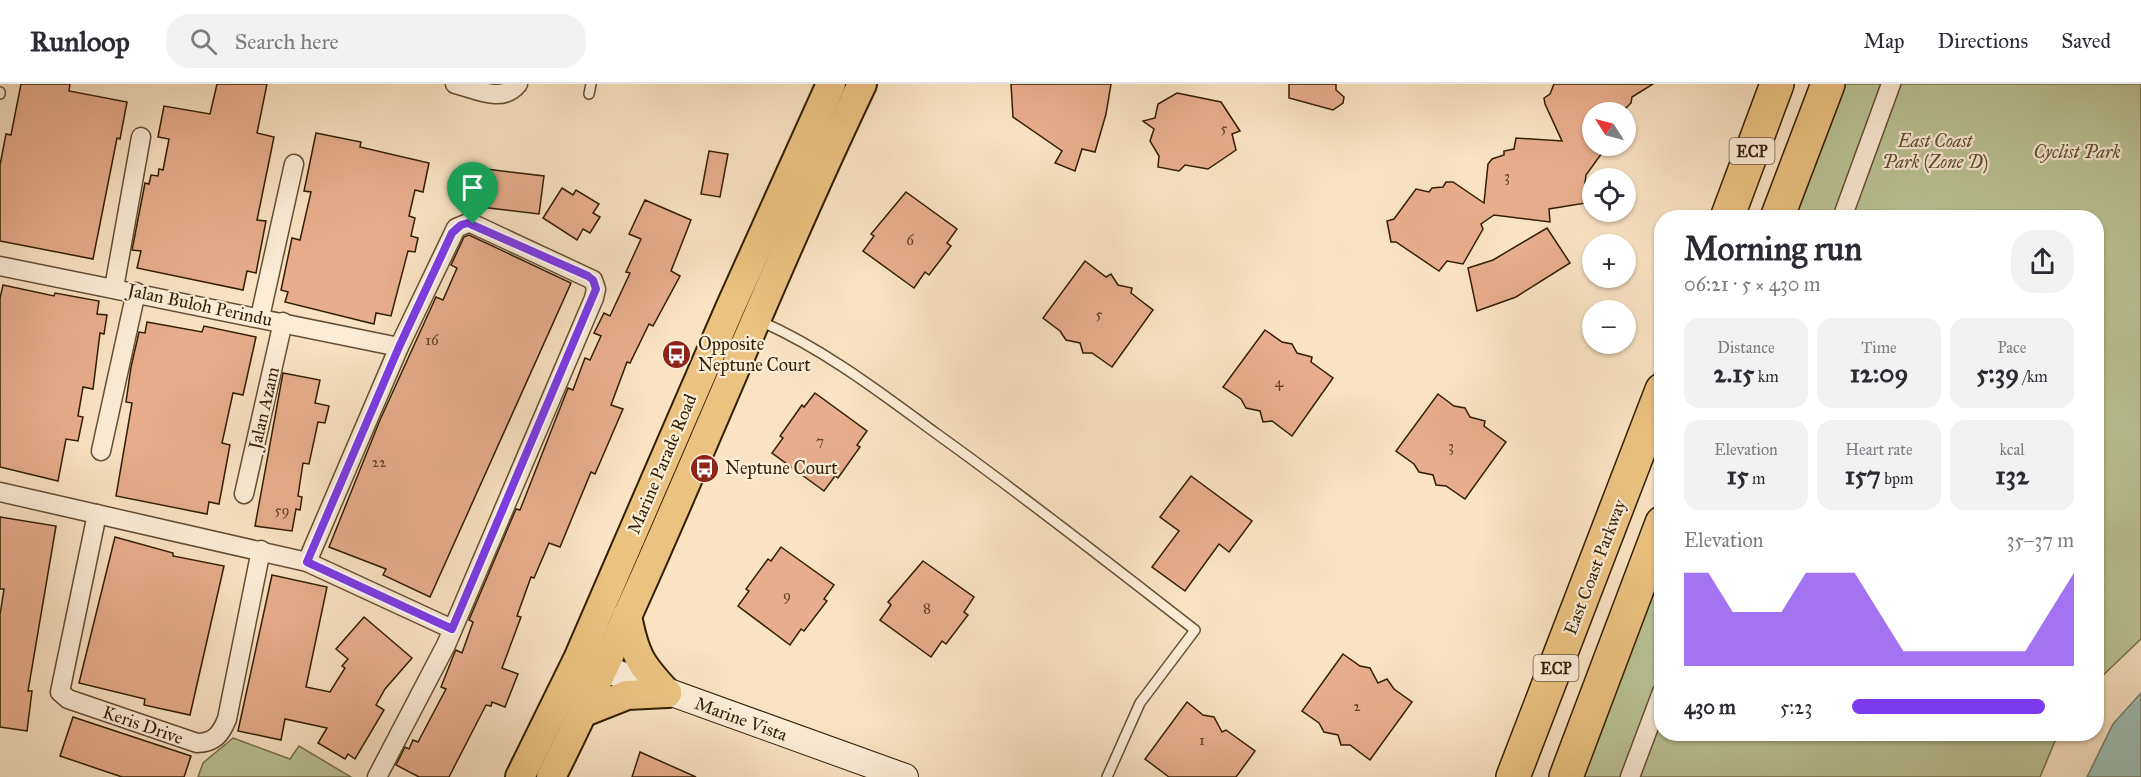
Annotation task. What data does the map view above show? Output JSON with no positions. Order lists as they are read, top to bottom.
{
  "streets": {
    "highway": ["ECP", "East Coast Parkway"],
    "main road": ["Marine Parade Road"],
    "street": [
      "Jalan Buloh Perindu",
      "Jalan Azam",
      "Marine Vista",
      "Keris Drive"
    ]
  },
  "crossings": [
    ["Jalan Buloh Perindu", "Jalan Azam"],
    ["Marine Parade Road", "Marine Vista"]
  ],
  "parks": ["East Coast Park (Zone D)", "Cyclist Park"],
  "places": {
    "bus stop": ["Opposite Neptune Court", "Neptune Court"]
  },
  "house_numbers": [
    "5",
    "3",
    "6",
    "5",
    "16",
    "4",
    "7",
    "3",
    "22",
    "59",
    "9",
    "8",
    "2",
    "1"
  ],
  "north": "top left",
  "page": {
    "header": "Runloop",
    "search": "Search here",
    "nav": ["Map", "Directions", "Saved"],
    "map_buttons": ["+", "−"],
    "heading": ["Morning run", "06:21 · 5 × 430 m"],
    "stats": [
      ["Distance", "2.15 km"],
      ["Time", "12:09"],
      ["Pace", "5:39 /km"],
      ["Elevation", "15 m"],
      ["Heart rate", "157 bpm"],
      ["kcal", "132"]
    ],
    "chart": ["Elevation", "35–37 m"],
    "list": [
      {
        "name": "430 m",
        "note": "5:23"
      }
    ]
  }
}
